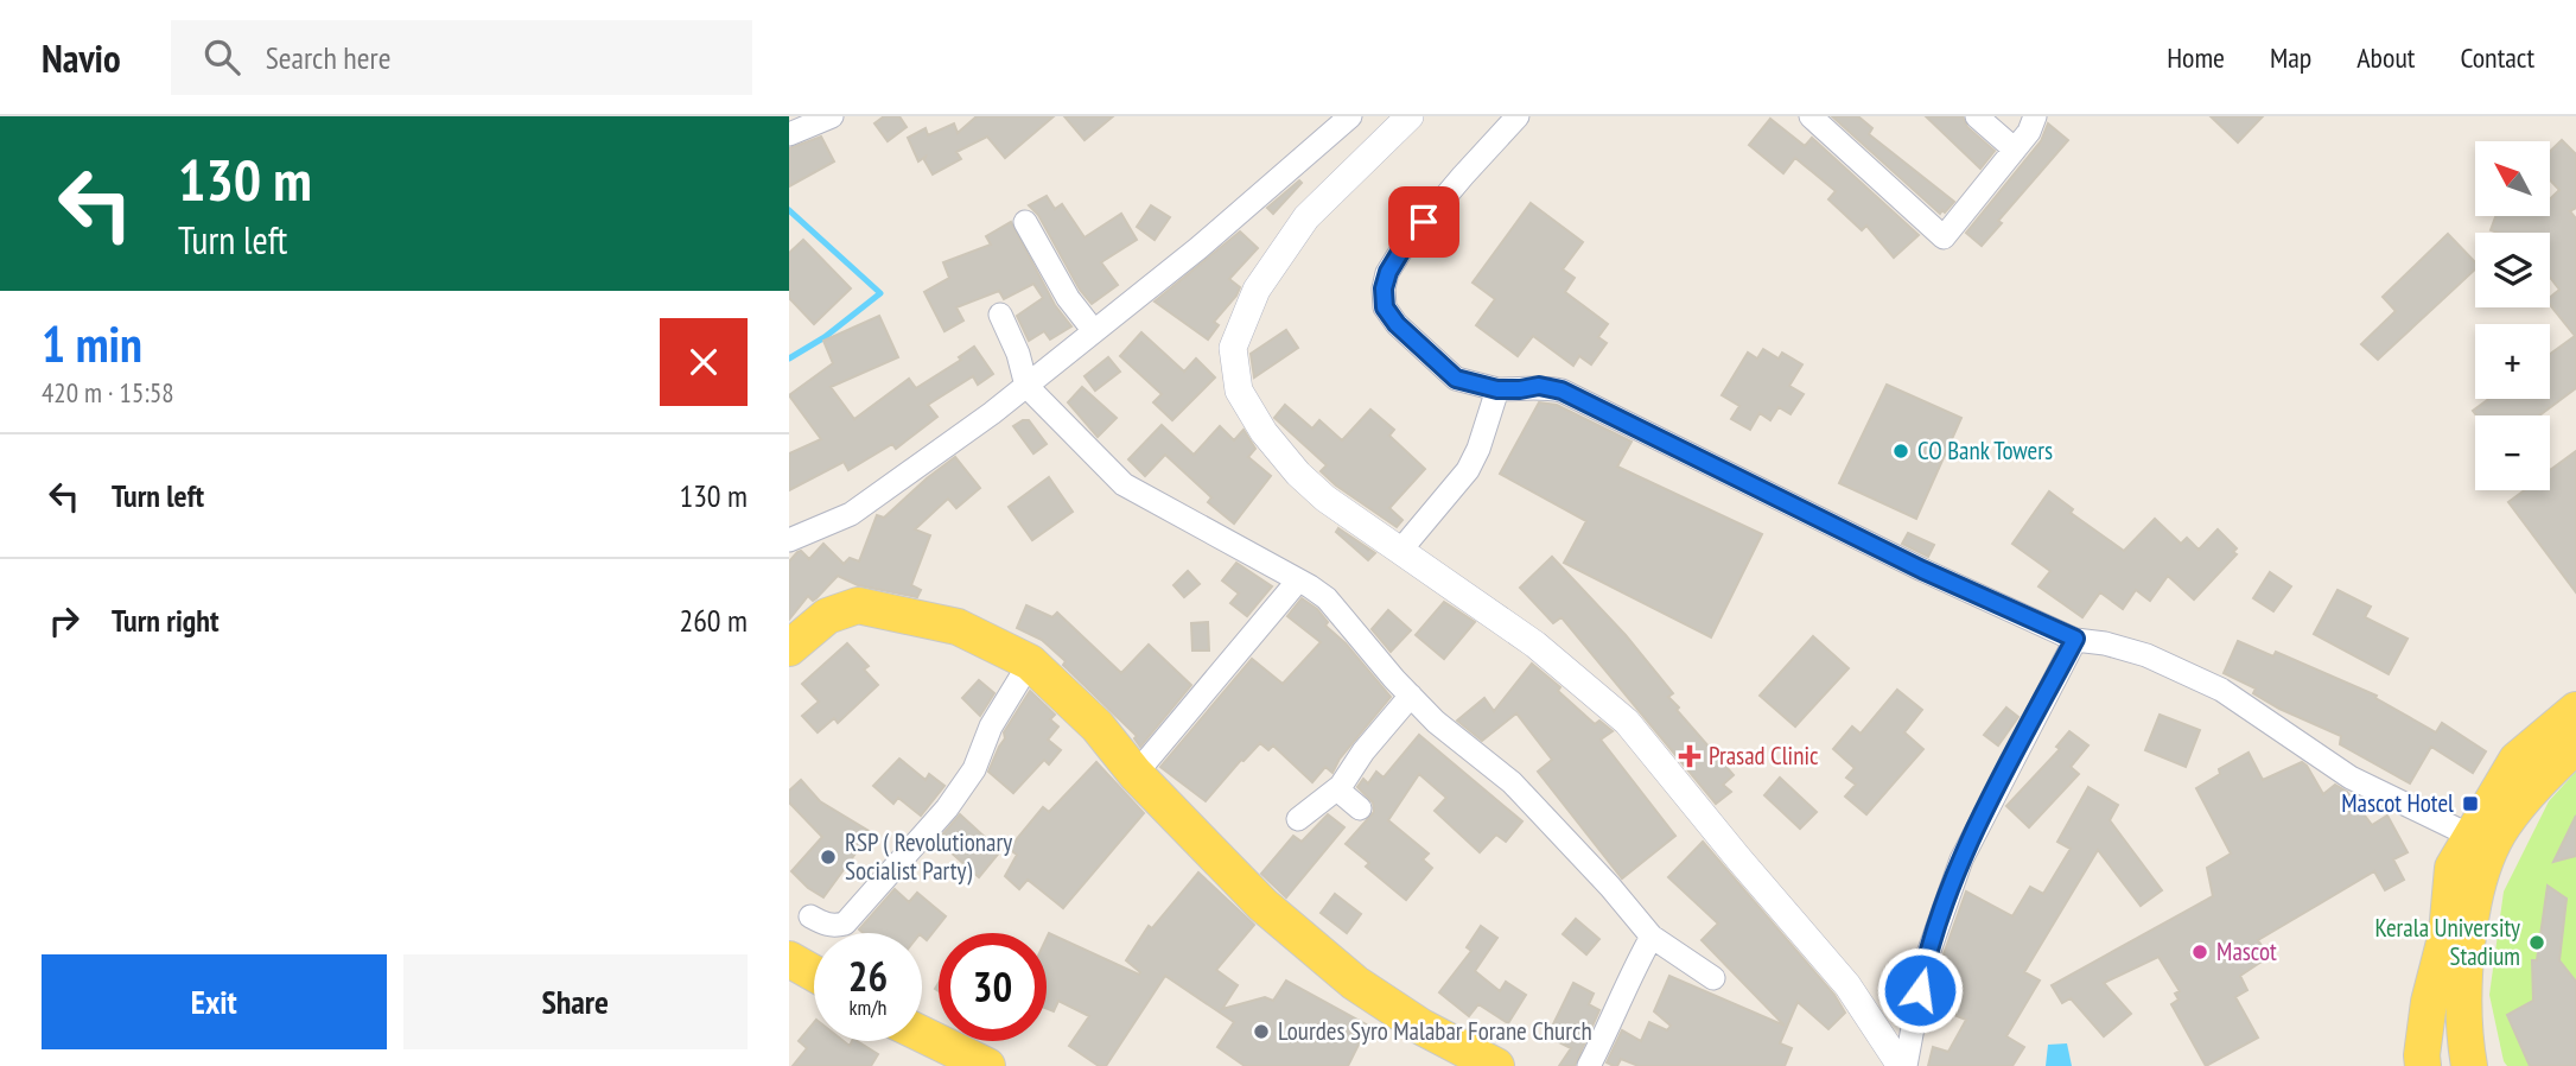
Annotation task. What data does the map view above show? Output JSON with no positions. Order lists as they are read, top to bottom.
{
  "places": {
    "other": [
      "CO Bank Towers",
      "RSP ( Revolutionary Socialist Party)",
      "Kerala University Stadium",
      "Mascot",
      "Lourdes Syro Malabar Forane Church"
    ],
    "health": ["Prasad Clinic"],
    "transit": ["Mascot Hotel"]
  },
  "north": "top left",
  "page": {
    "header": "Navio",
    "search": "Search here",
    "nav": [
      "Home",
      "Map",
      "About",
      "Contact"
    ],
    "turn": ["130 m", "Turn left"],
    "map_buttons": ["+", "−"],
    "heading": ["1 min", "420 m · 15:58"],
    "list": [
      {
        "name": "Turn left",
        "value": "130 m"
      },
      {
        "name": "Turn right",
        "value": "260 m"
      }
    ],
    "speed": "26 km/h",
    "limit": "30",
    "buttons": ["Exit", "Share"]
  }
}
